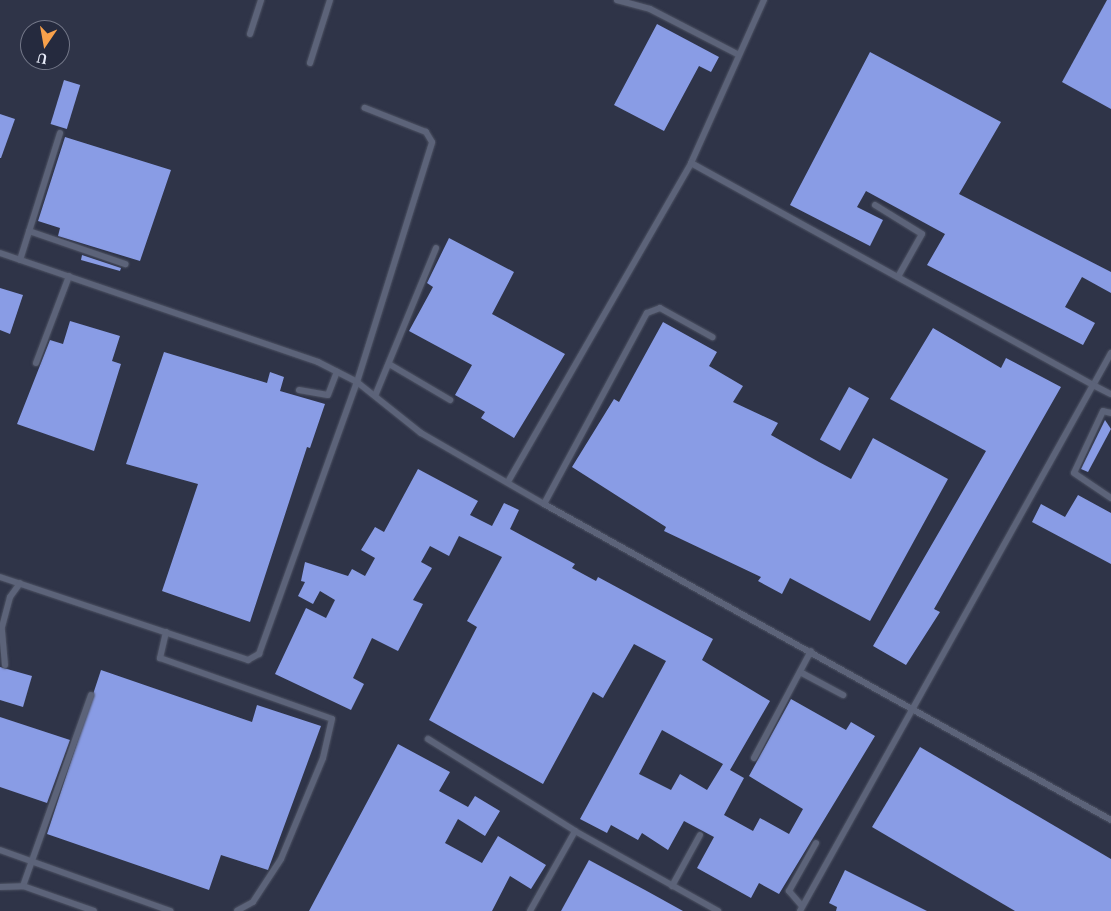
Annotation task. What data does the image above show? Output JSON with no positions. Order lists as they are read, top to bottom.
{
  "north": "bottom"
}
